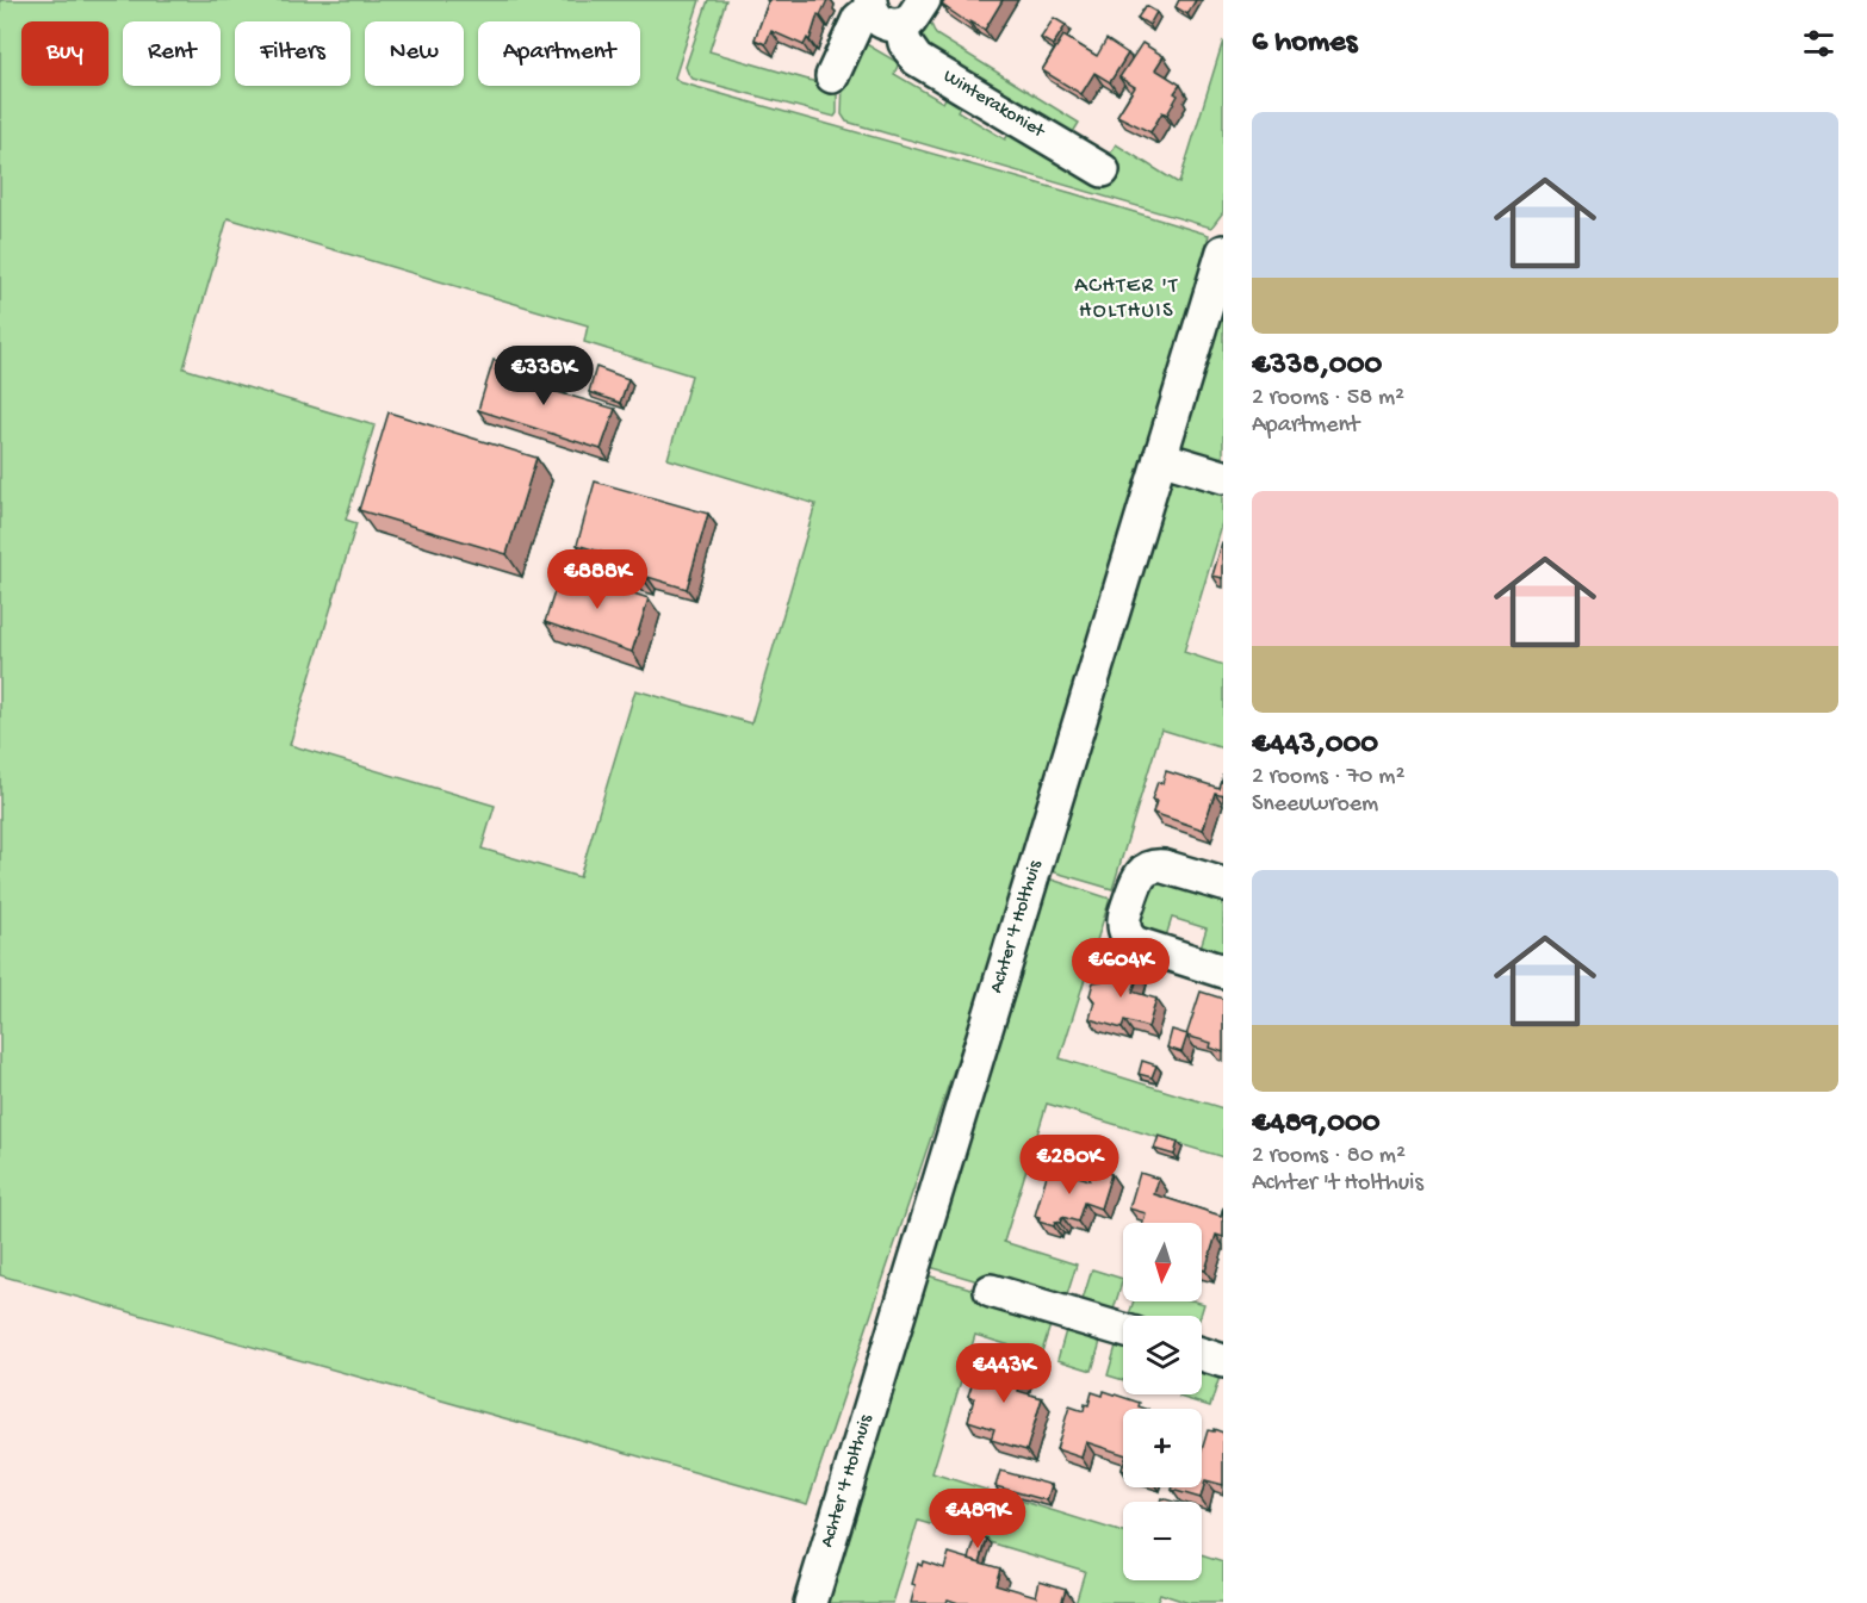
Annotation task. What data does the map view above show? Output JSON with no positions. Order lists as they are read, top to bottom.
{
  "streets": {
    "street": ["Winterakoniet", "Achter 't Holthuis"]
  },
  "districts": ["ACHTER 'T HOLTHUIS"],
  "north": "bottom",
  "page": {
    "heading": "6 homes",
    "chip": [
      "Buy",
      "Rent",
      "Filters",
      "New",
      "Apartment"
    ],
    "list": [
      {
        "name": "€338,000",
        "note": "2 rooms · 58 m² · Apartment"
      },
      {
        "name": "€443,000",
        "note": "2 rooms · 70 m² · Sneeuwroem"
      },
      {
        "name": "€489,000",
        "note": "2 rooms · 80 m² · Achter 't Holthuis"
      }
    ],
    "price": [
      "€338K",
      "€888K",
      "€604K",
      "€280K",
      "€443K",
      "€489K"
    ],
    "map_buttons": ["+", "−"]
  }
}
